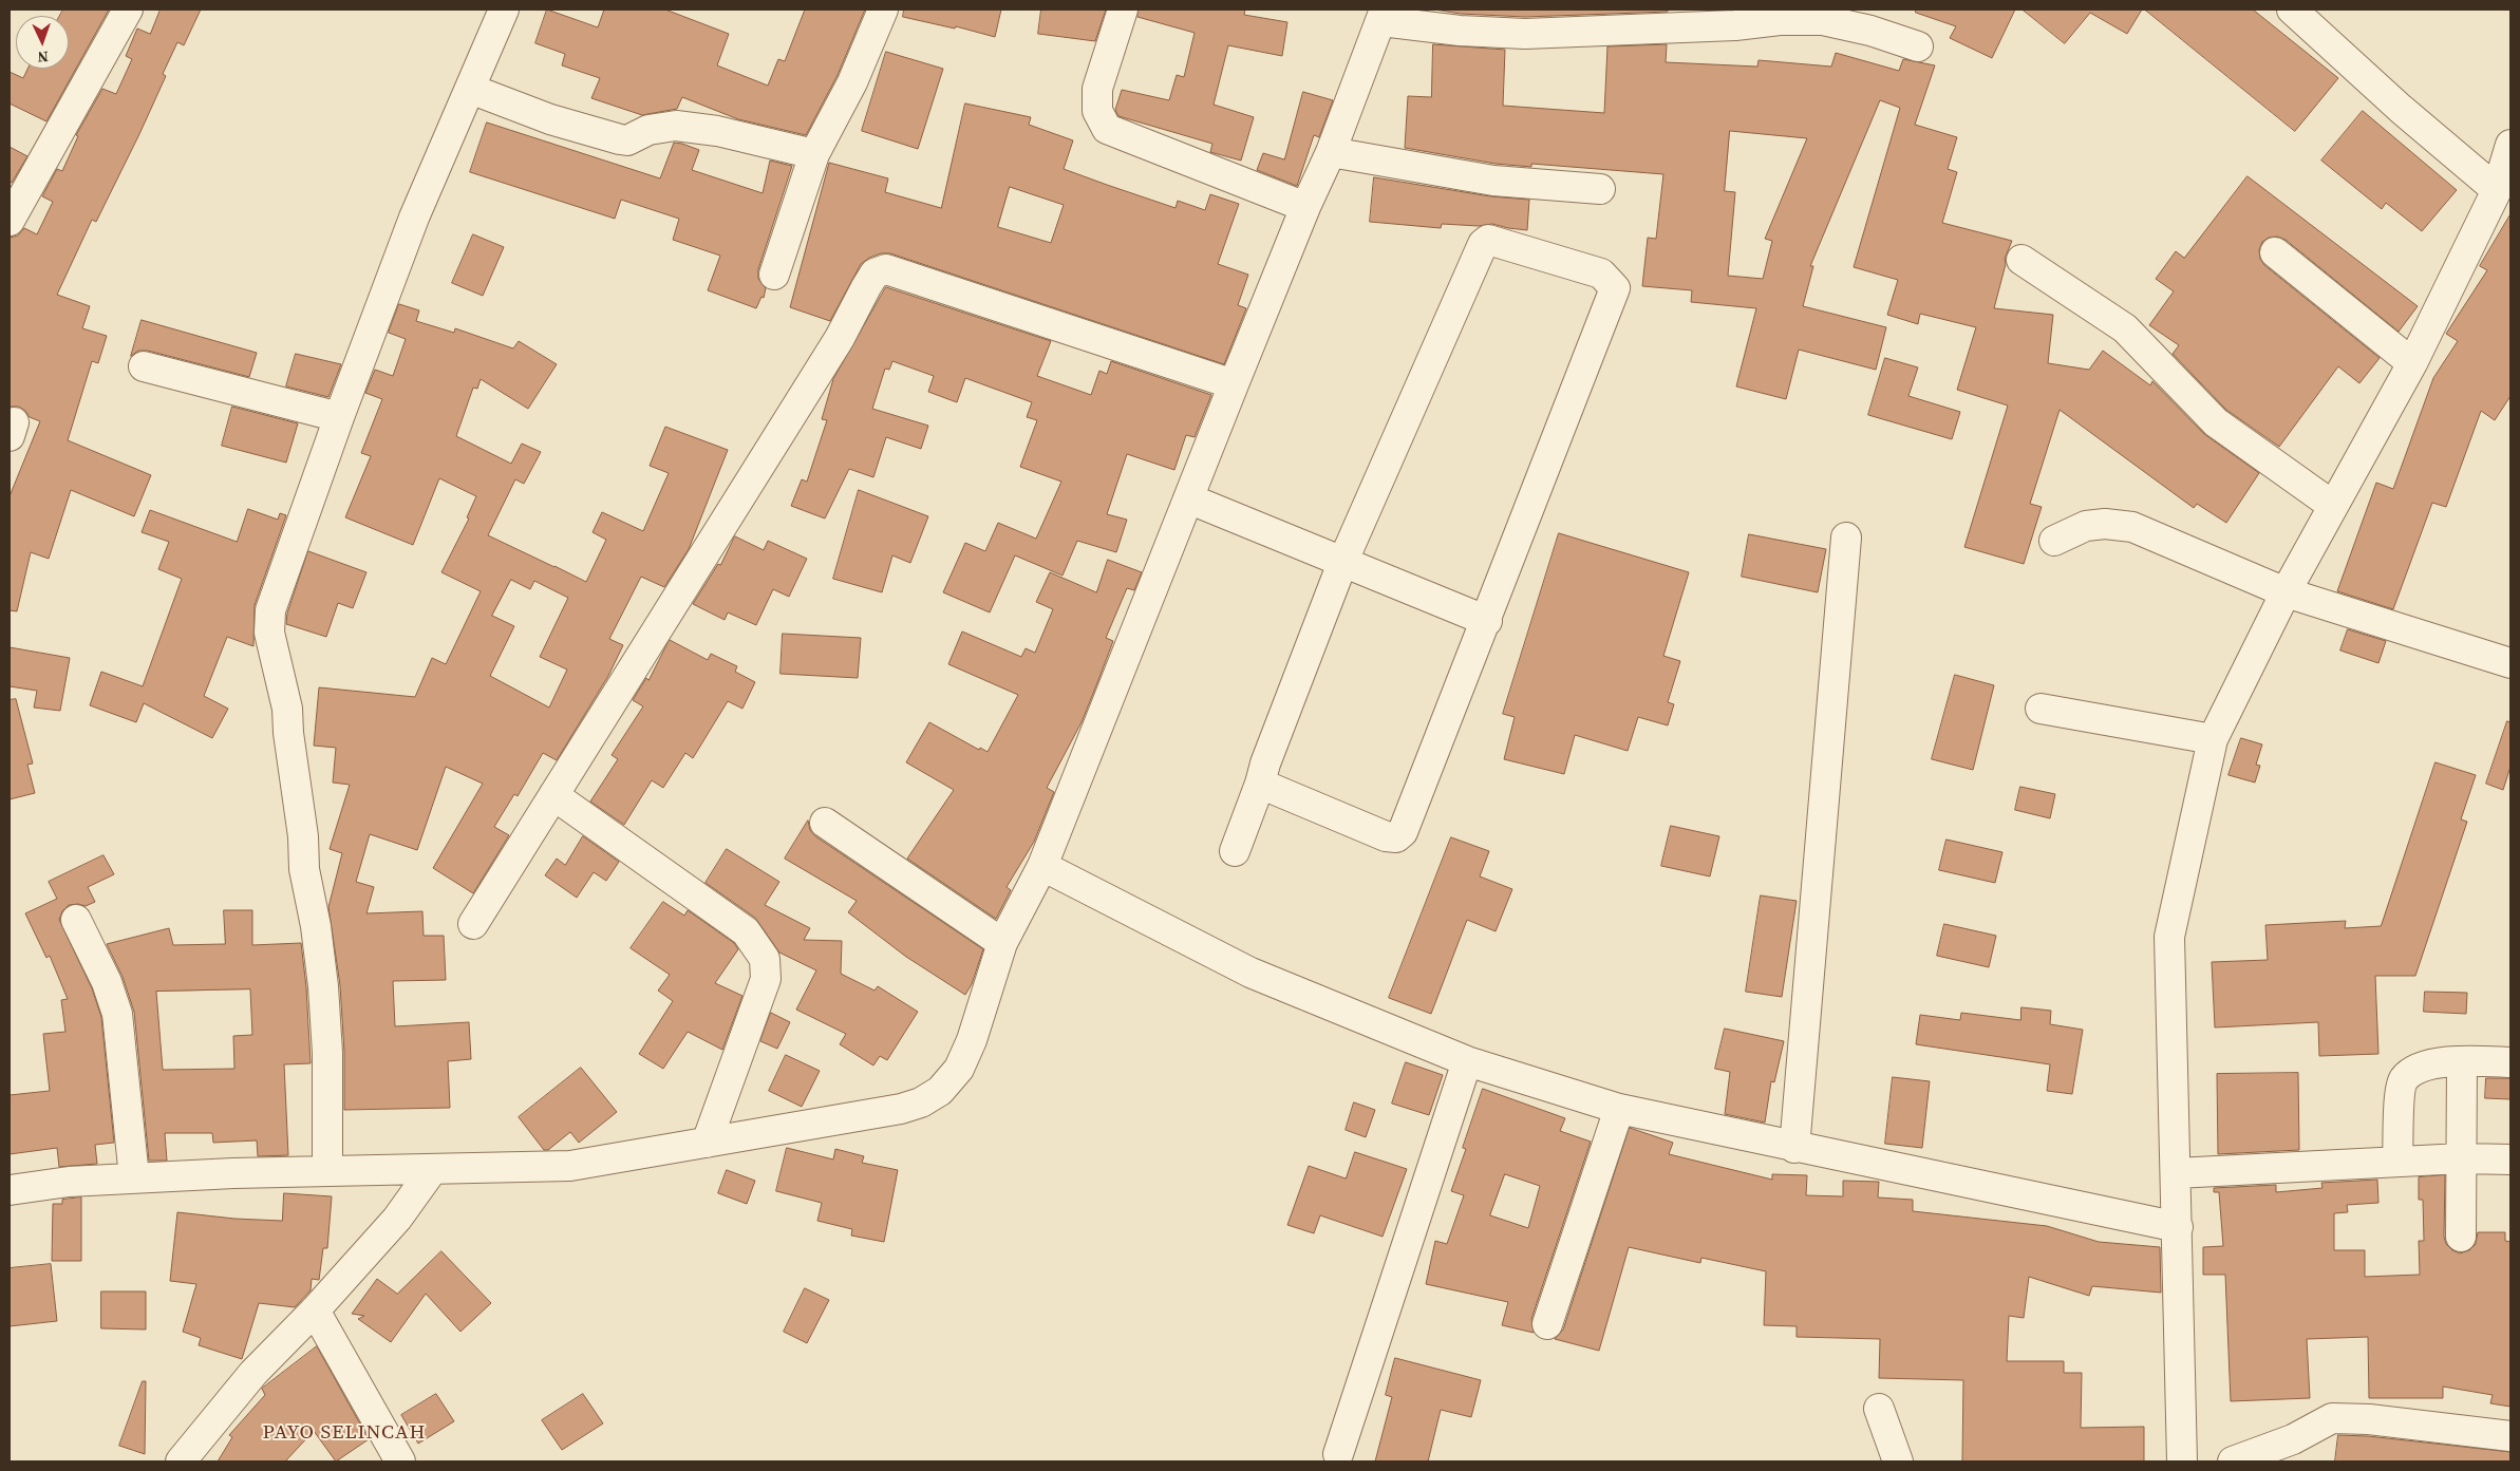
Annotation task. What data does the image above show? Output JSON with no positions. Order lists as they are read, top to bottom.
{
  "districts": ["PAYO SELINCAH"],
  "north": "bottom"
}
